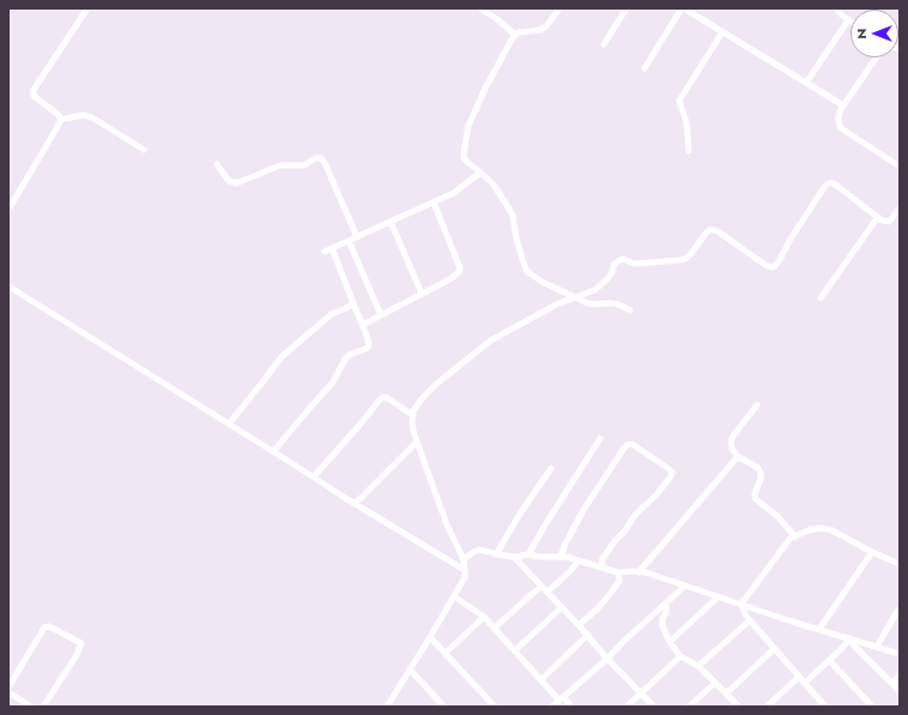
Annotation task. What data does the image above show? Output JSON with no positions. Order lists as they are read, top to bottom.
{
  "north": "left"
}
